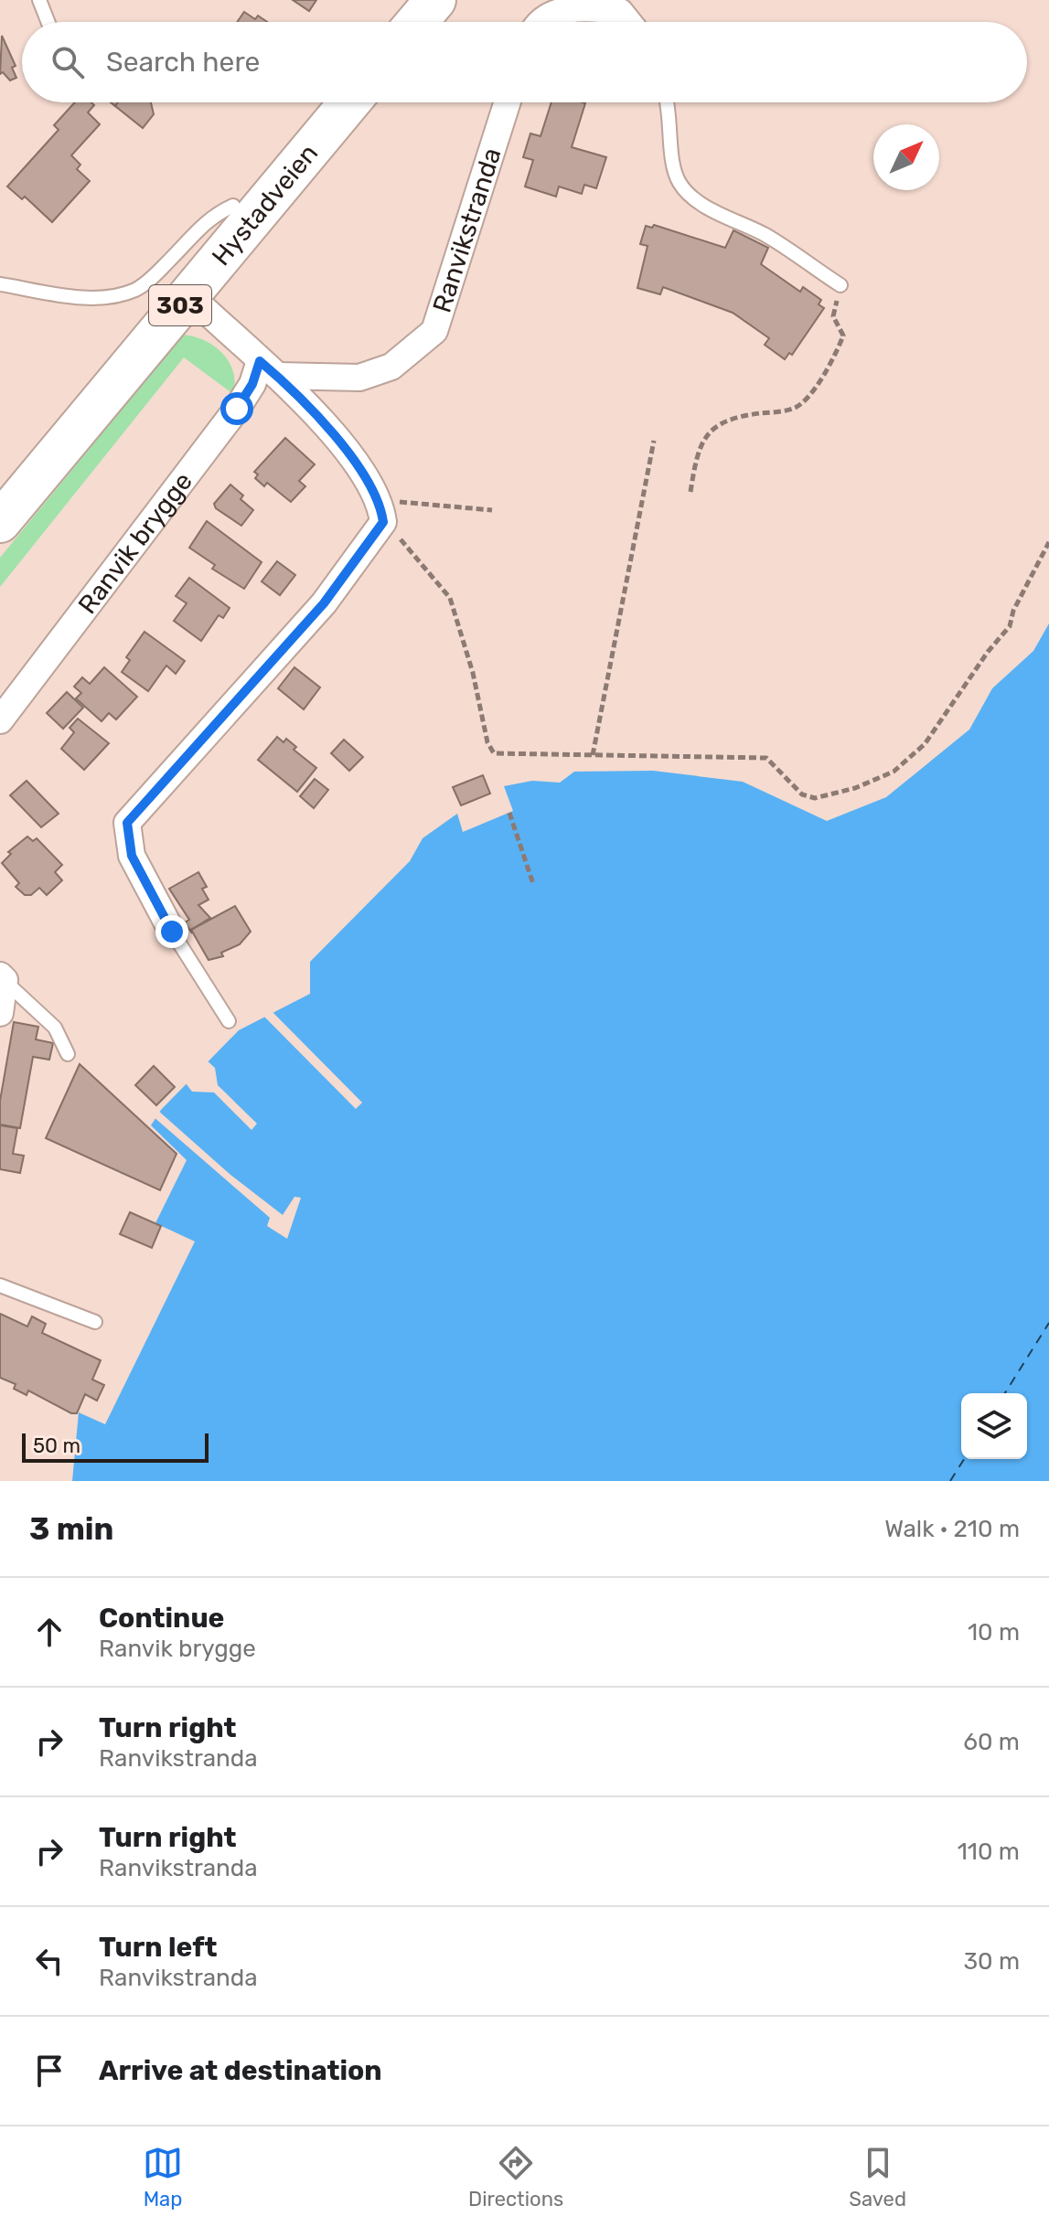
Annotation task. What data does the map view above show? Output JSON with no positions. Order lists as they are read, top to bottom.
{
  "streets": {
    "main road": ["Hystadveien", "303"],
    "street": ["Ranvikstranda", "Ranvik brygge"]
  },
  "crossings": [
    ["Ranvikstranda", "Ranvik brygge"]
  ],
  "scale_bar": "50 m",
  "north": "top right",
  "page": {
    "search": "Search here",
    "scale": "50 m",
    "heading": ["3 min", "Walk · 210 m"],
    "list": [
      ["Continue", "Ranvik brygge", "10 m"],
      ["Turn right", "Ranvikstranda", "60 m"],
      ["Turn right", "Ranvikstranda", "110 m"],
      ["Turn left", "Ranvikstranda", "30 m"],
      "Arrive at destination"
    ],
    "nav": ["Map", "Directions", "Saved"]
  }
}
